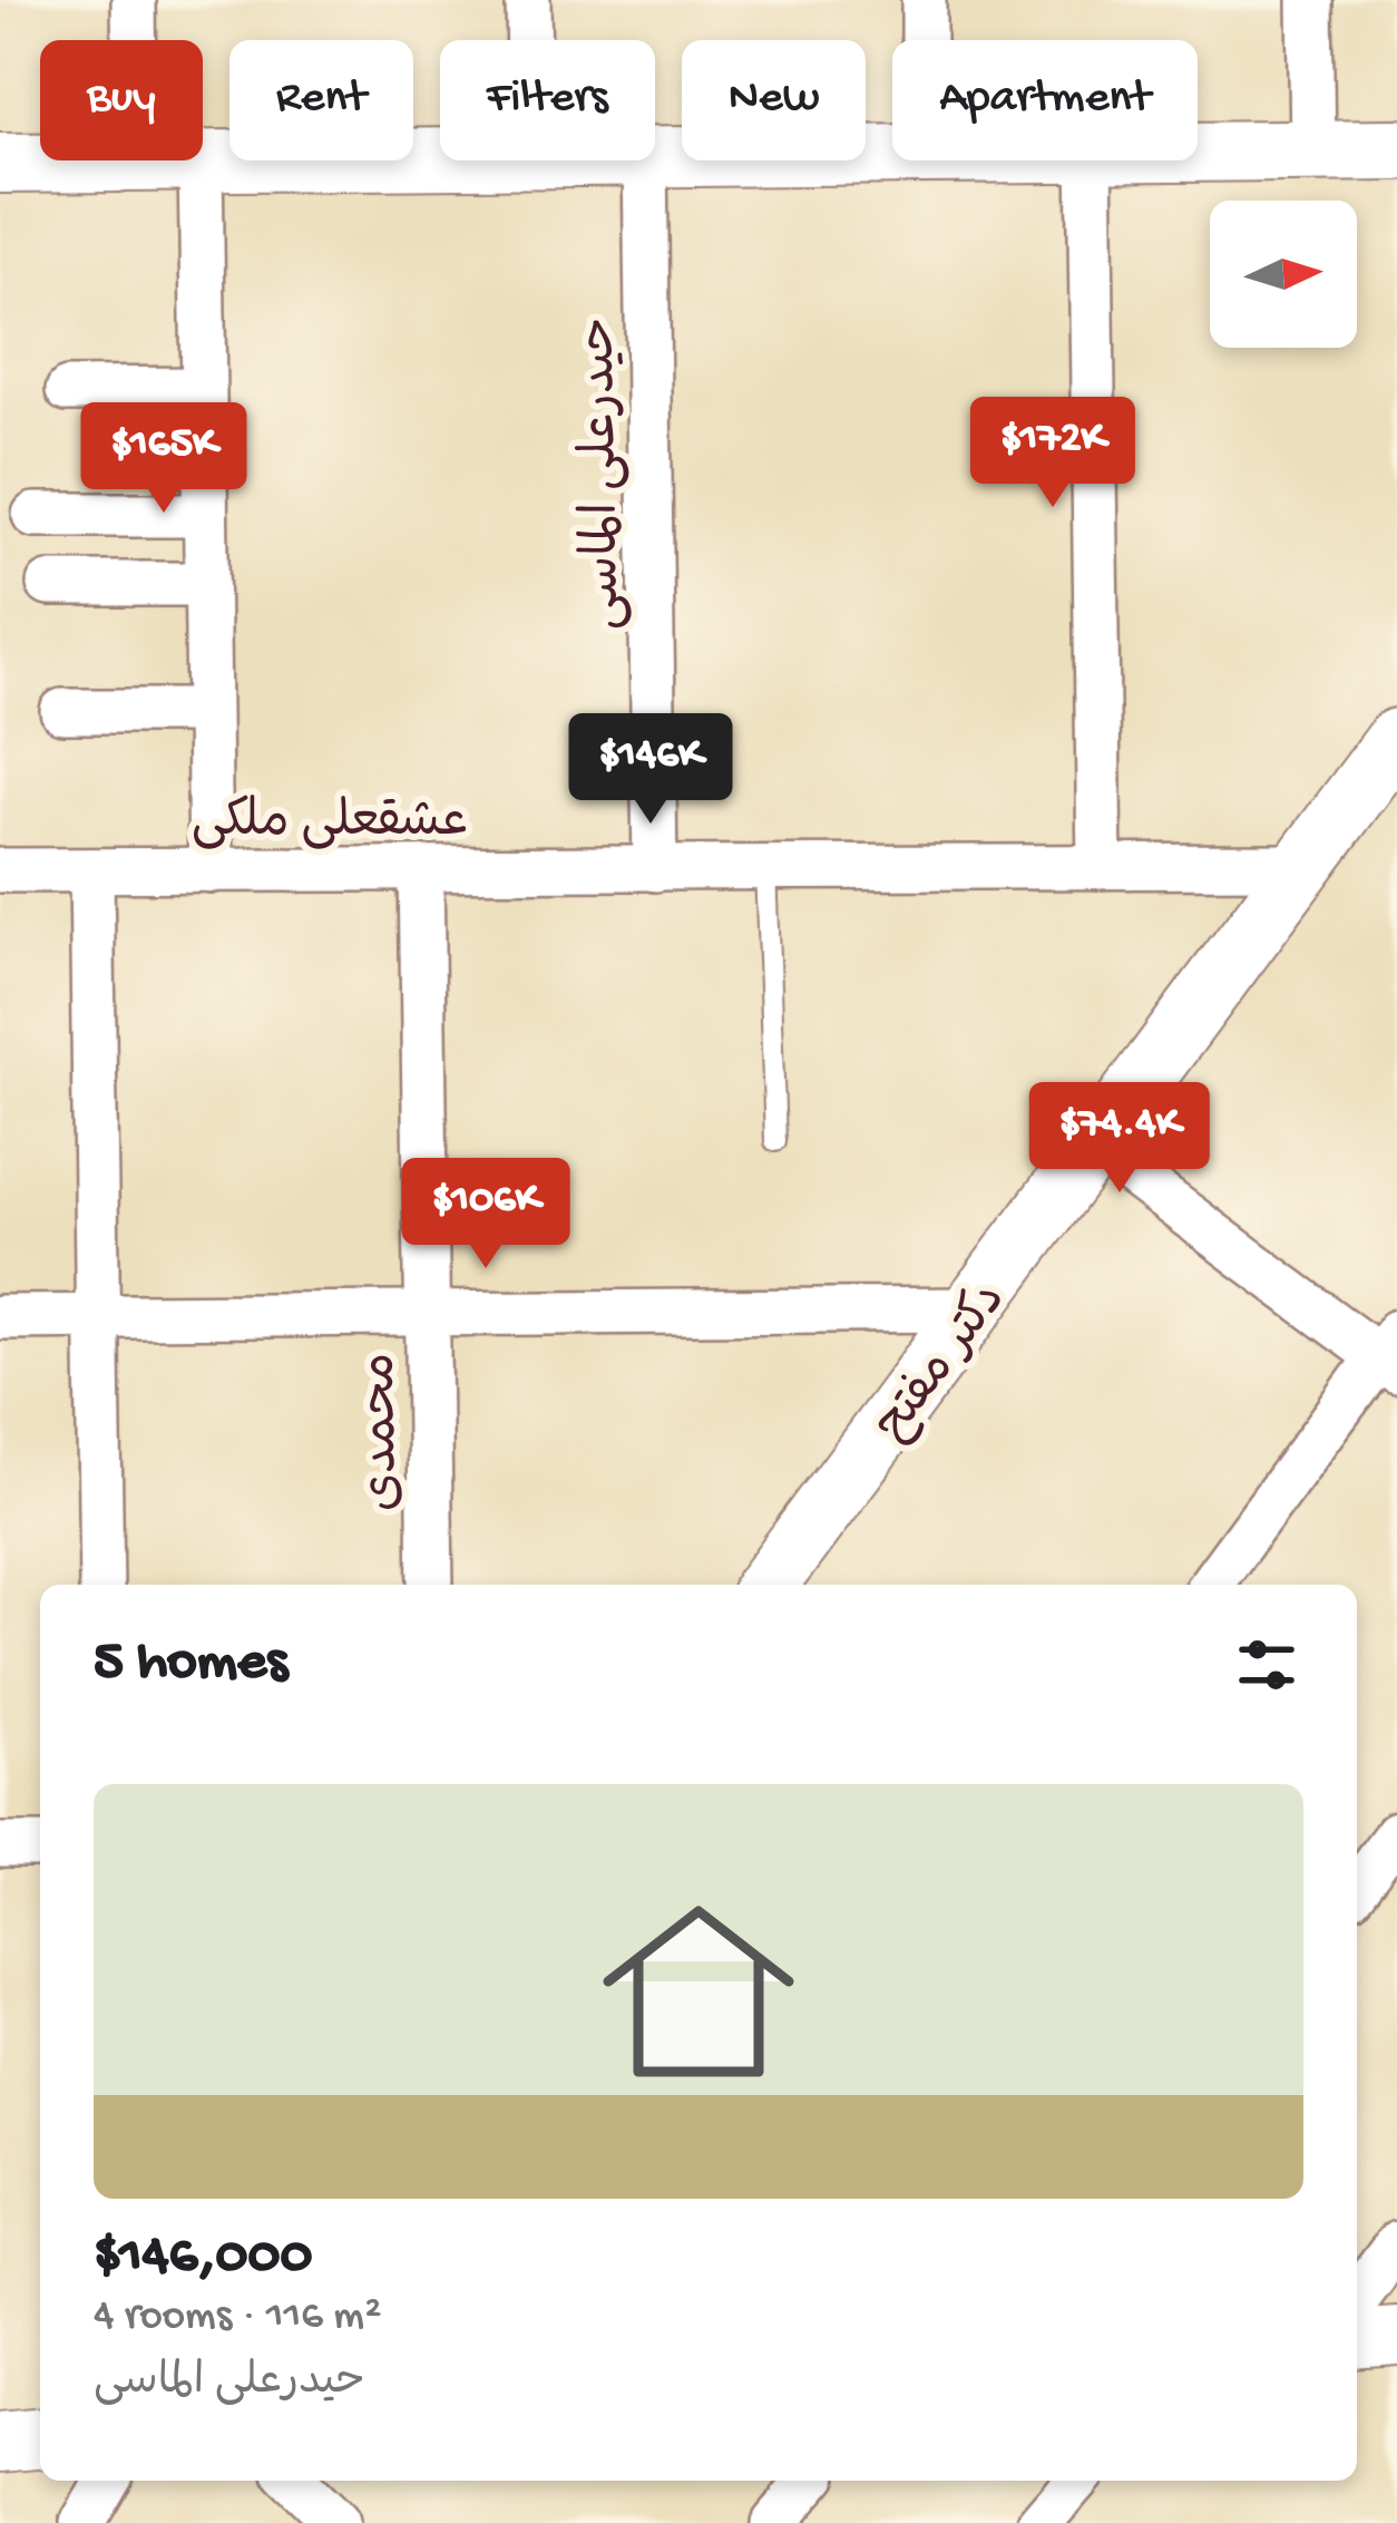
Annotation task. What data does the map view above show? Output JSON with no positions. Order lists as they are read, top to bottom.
{
  "streets": {
    "street": [
      "حیدرعلی الماسی",
      "عشقعلی ملکی",
      "دکتر مفتح",
      "محمدی"
    ]
  },
  "crossings": [
    ["حیدرعلی الماسی", "عشقعلی ملکی"],
    ["عشقعلی ملکی", "دکتر مفتح"],
    ["عشقعلی ملکی", "محمدی"]
  ],
  "north": "right",
  "page": {
    "chip": [
      "Buy",
      "Rent",
      "Filters",
      "New",
      "Apartment"
    ],
    "price": [
      "$172K",
      "$165K",
      "$146K",
      "$74.4K",
      "$106K"
    ],
    "heading": "5 homes",
    "list": [
      {
        "name": "$146,000",
        "note": "4 rooms · 116 m² · حیدرعلی الماسی"
      }
    ]
  }
}
